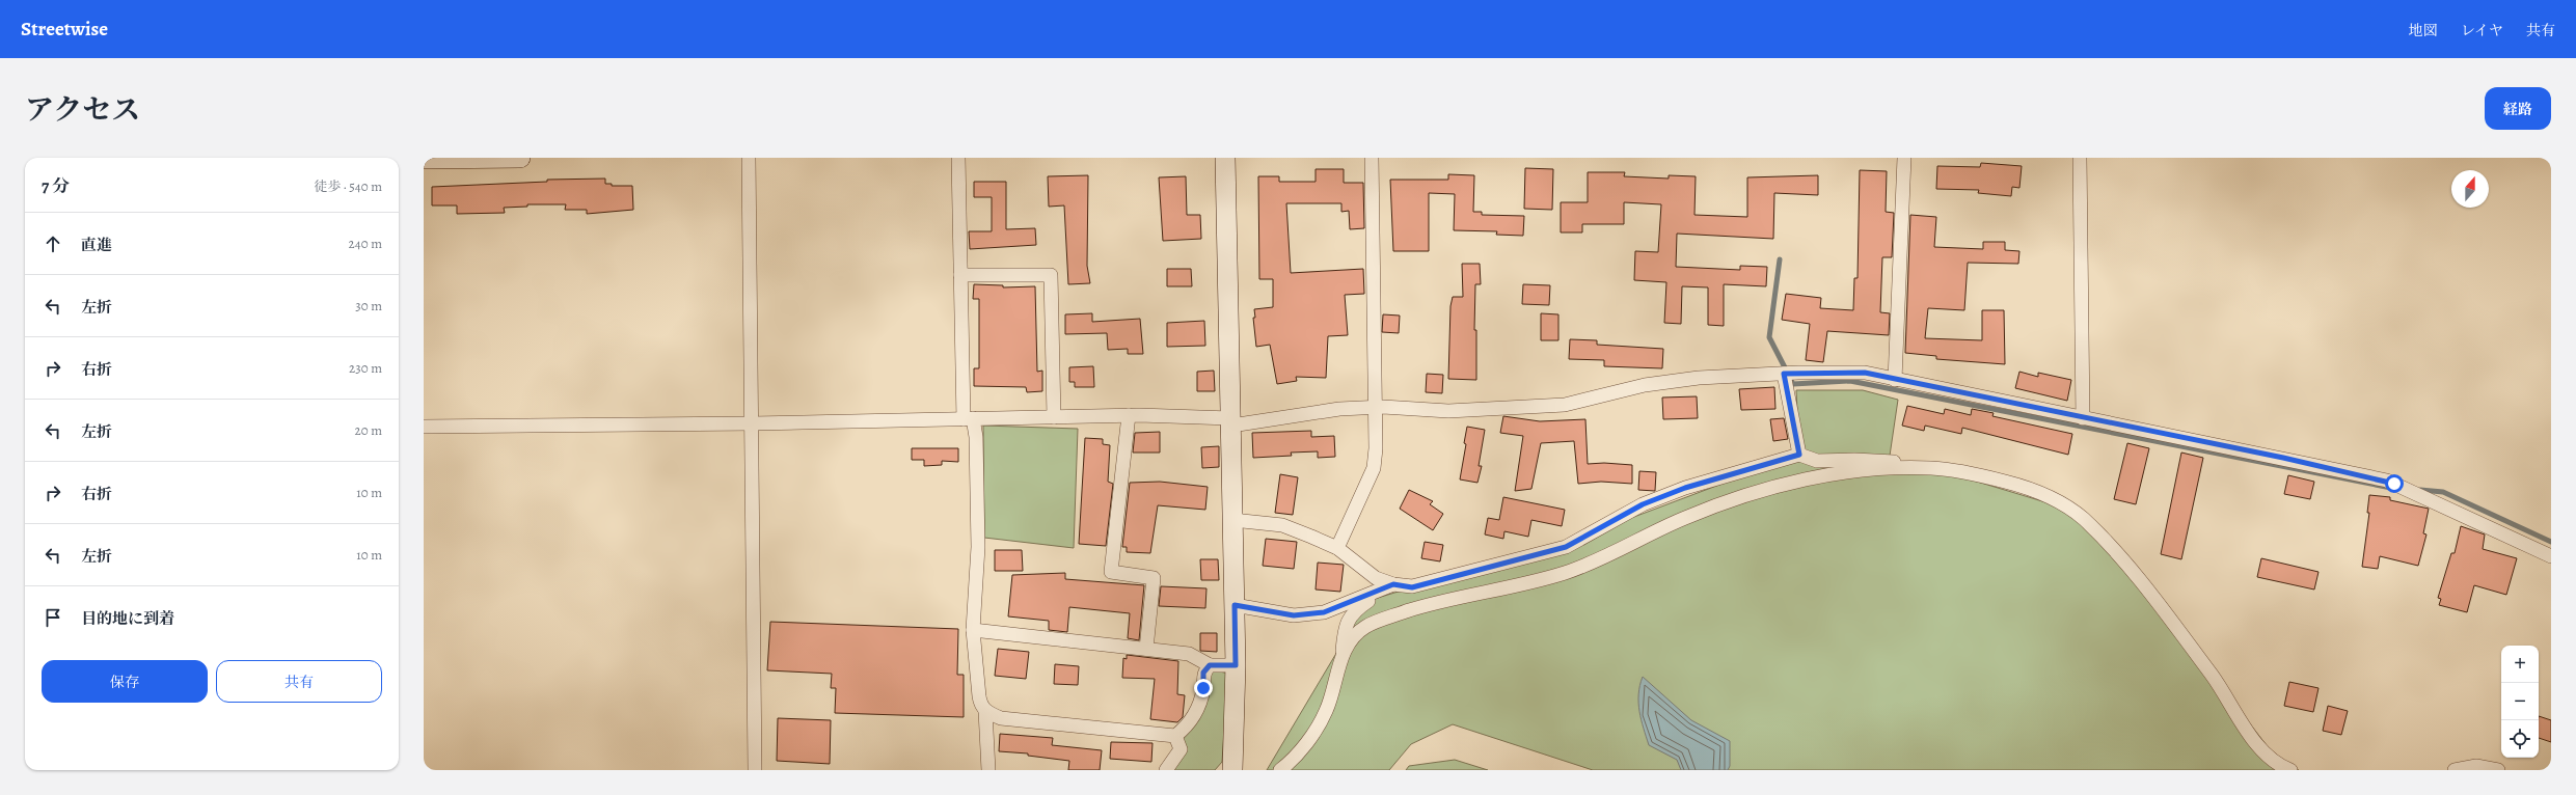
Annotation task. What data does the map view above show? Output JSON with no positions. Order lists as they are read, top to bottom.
{
  "north": "top",
  "page": {
    "header": "Streetwise",
    "nav": ["地図", "レイヤ", "共有"],
    "title": "アクセス",
    "buttons": [
      "経路",
      ["保存", "共有"]
    ],
    "heading": ["7 分", "徒歩 · 540 m"],
    "list": [
      ["直進", "240 m"],
      ["左折", "30 m"],
      ["右折", "230 m"],
      ["左折", "20 m"],
      ["右折", "10 m"],
      ["左折", "10 m"],
      "目的地に到着"
    ],
    "map_buttons": ["+", "−"]
  }
}
